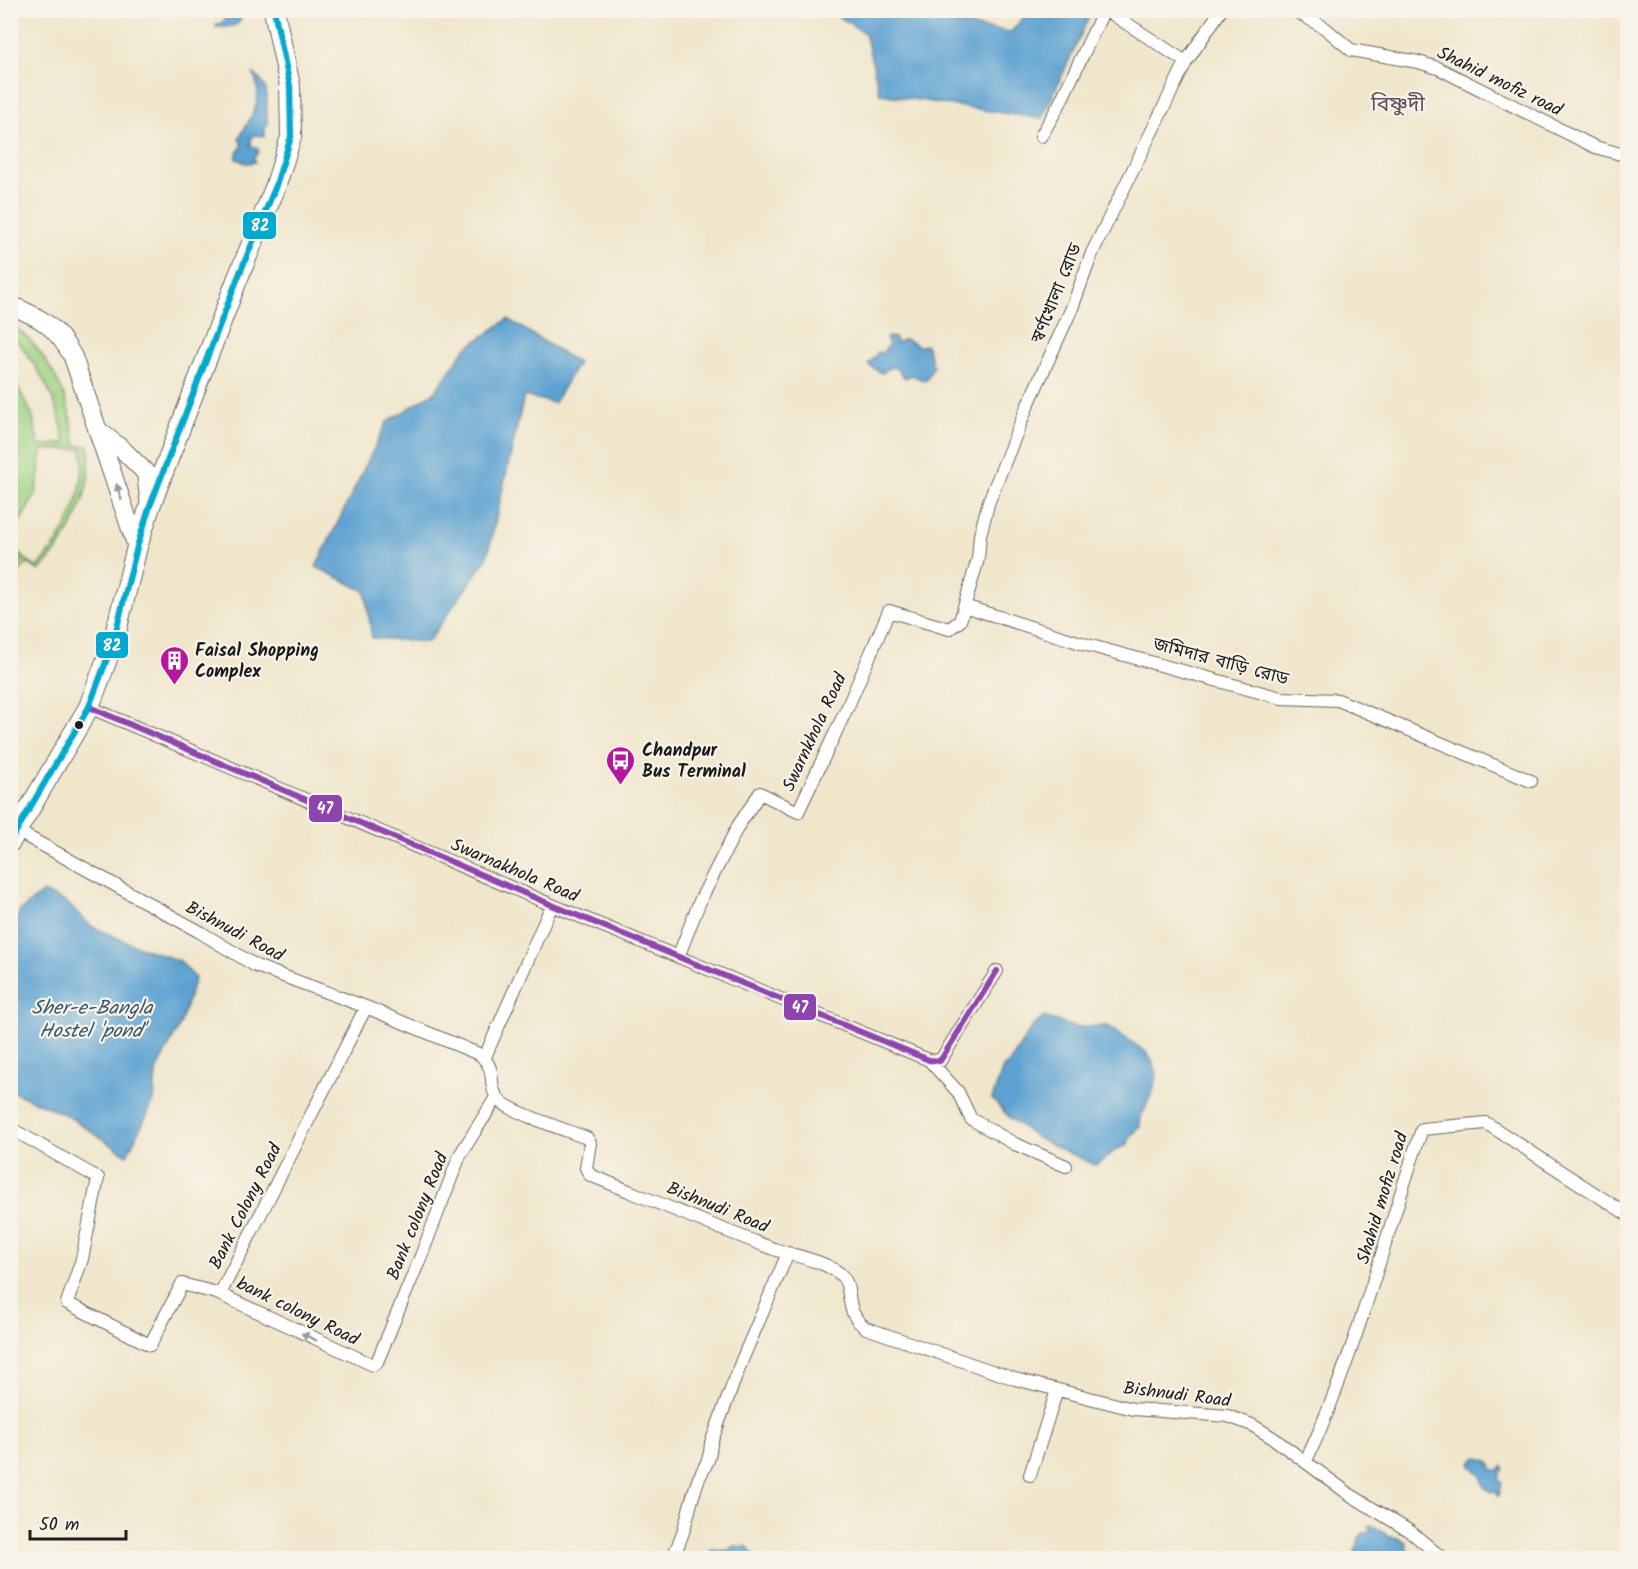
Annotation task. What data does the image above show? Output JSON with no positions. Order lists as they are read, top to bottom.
{
  "streets": {
    "street": [
      "Shahid mofiz road",
      "স্বর্ণখোলা রোড",
      "জমিদার বাড়ি রোড",
      "Swarnkhola Road",
      "Swarnakhola Road",
      "Bishnudi Road",
      "Bank Colony Road",
      "Bank colony Road",
      "bank colony Road"
    ]
  },
  "crossings": [
    ["Shahid mofiz road", "Bishnudi Road"],
    ["স্বর্ণখোলা রোড", "জমিদার বাড়ি রোড"],
    ["স্বর্ণখোলা রোড", "Swarnkhola Road"],
    ["জমিদার বাড়ি রোড", "Swarnkhola Road"],
    ["Swarnkhola Road", "Swarnakhola Road"],
    ["Bishnudi Road", "Bank Colony Road"],
    ["Bishnudi Road", "Bank colony Road"],
    ["Bank Colony Road", "bank colony Road"],
    ["Bank colony Road", "bank colony Road"]
  ],
  "one_way": ["bank colony Road"],
  "districts": ["বিষ্ণুদী"],
  "water": ["Sher-e-Bangla Hostel 'pond'"],
  "places": {
    "building": ["Faisal Shopping Complex"],
    "bus stop": ["Chandpur Bus Terminal"]
  },
  "lines": ["transit line 82", "transit line 47"],
  "scale_bar": "50 m"
}
